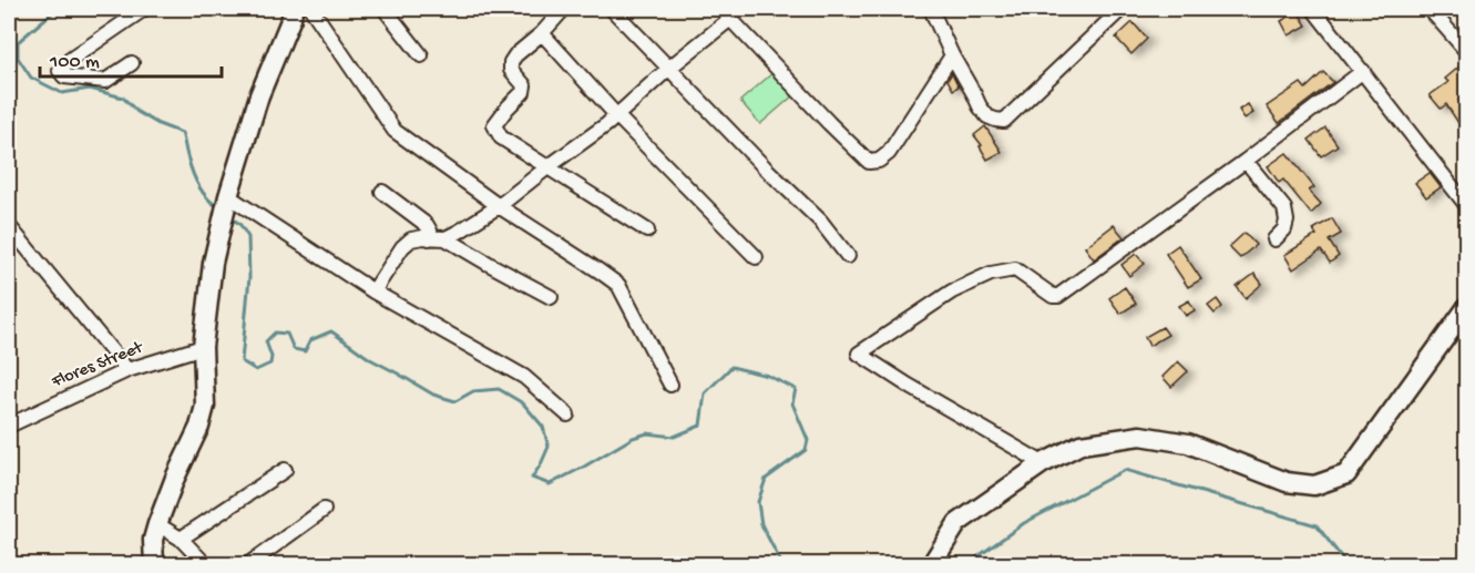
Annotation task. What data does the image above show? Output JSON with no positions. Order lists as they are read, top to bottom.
{
  "streets": {
    "street": ["Flores Street"]
  },
  "scale_bar": "100 m"
}
